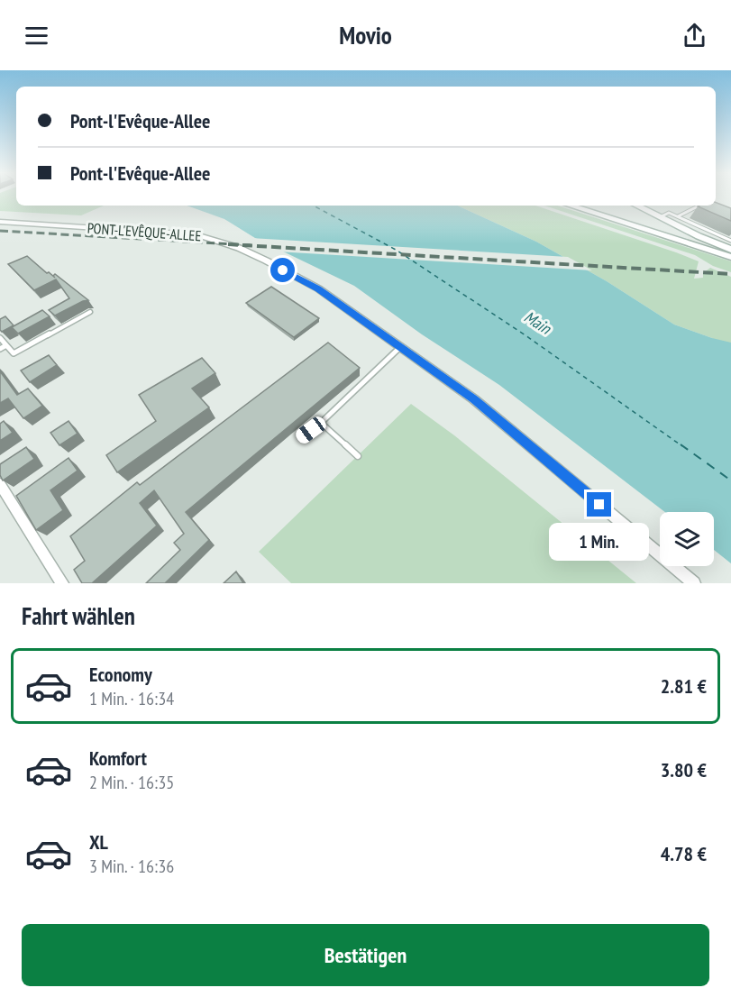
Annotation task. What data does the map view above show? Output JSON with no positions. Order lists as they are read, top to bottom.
{
  "streets": {
    "street": ["PONT-L'EVÊQUE-ALLEE"]
  },
  "water": ["Main"],
  "page": {
    "header": "Movio",
    "banner": ["Pont-l'Evêque-Allee", "Pont-l'Evêque-Allee"],
    "bubble": "1 Min.",
    "heading": "Fahrt wählen",
    "list": [
      {
        "name": "Economy",
        "note": "1 Min. · 16:34",
        "value": "2.81 €"
      },
      {
        "name": "Komfort",
        "note": "2 Min. · 16:35",
        "value": "3.80 €"
      },
      {
        "name": "XL",
        "note": "3 Min. · 16:36",
        "value": "4.78 €"
      }
    ],
    "buttons": "Bestätigen"
  }
}
